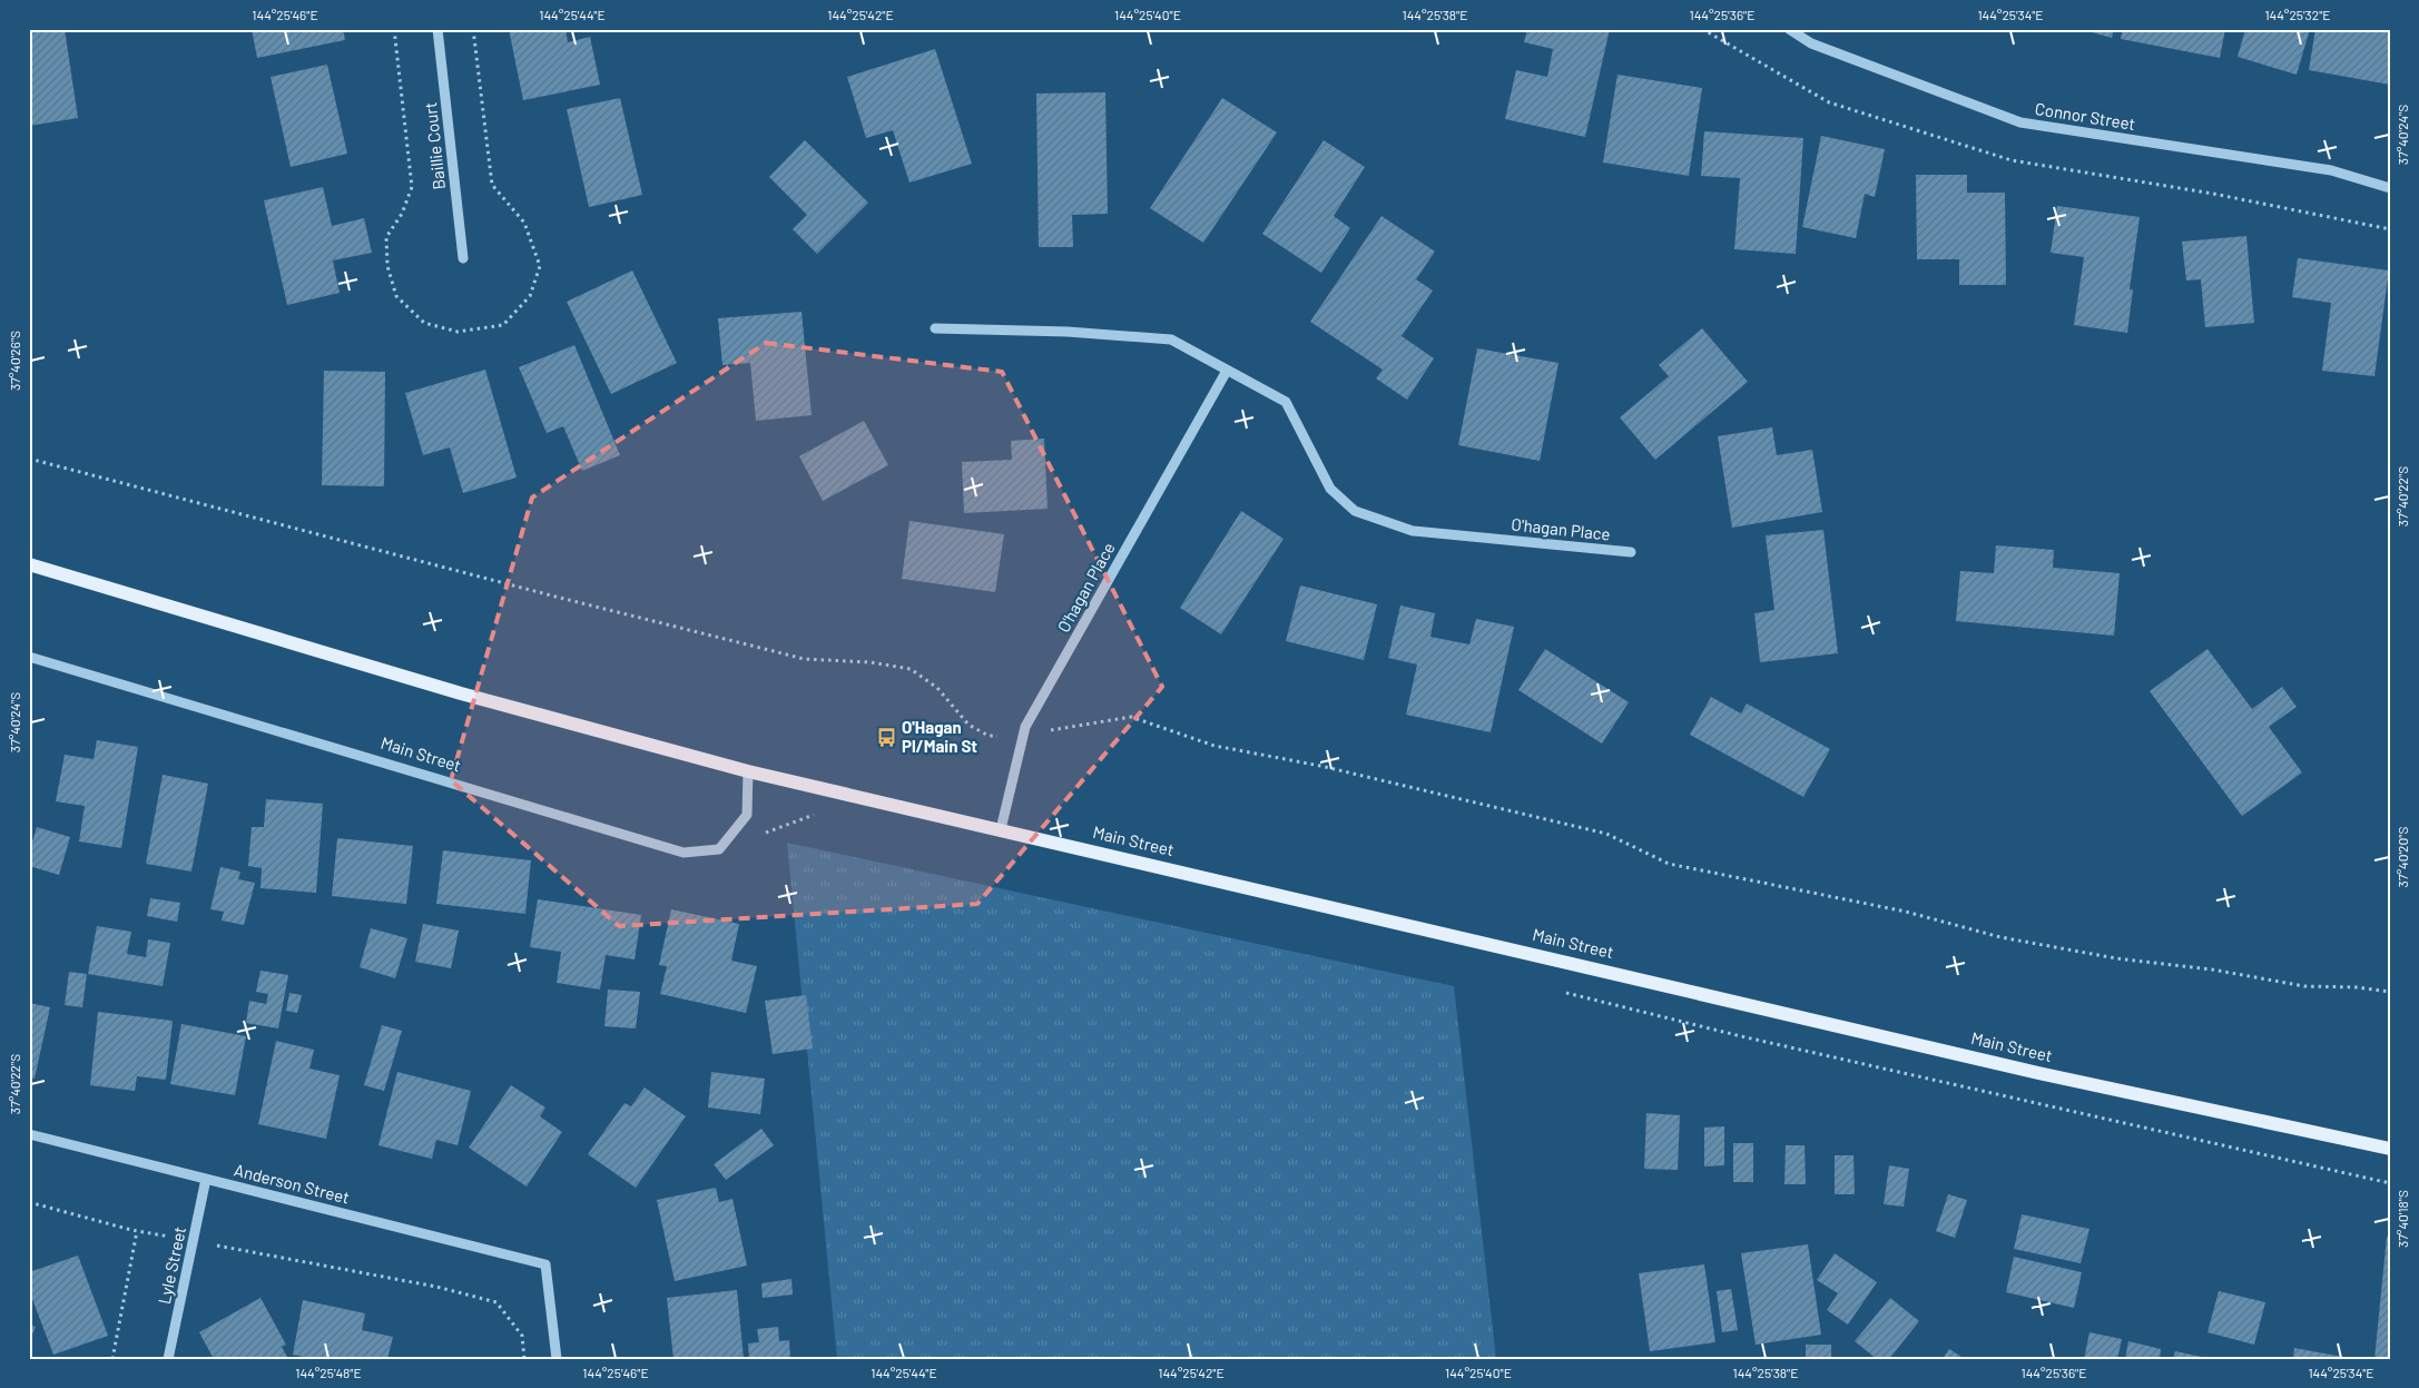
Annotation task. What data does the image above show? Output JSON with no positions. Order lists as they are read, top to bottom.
{
  "streets": {
    "main road": ["Main Street"],
    "street": [
      "Connor Street",
      "Baillie Court",
      "O'hagan Place",
      "Anderson Street",
      "Lyle Street"
    ]
  },
  "crossings": [
    ["O'hagan Place", "Main Street"],
    ["Anderson Street", "Lyle Street"]
  ],
  "places": {
    "bus stop": ["O'Hagan Pl/Main St"]
  },
  "coordinates": [
    "144°25'46\"E",
    "144°25'44\"E",
    "144°25'42\"E",
    "144°25'40\"E",
    "144°25'38\"E",
    "144°25'36\"E",
    "144°25'34\"E",
    "144°25'32\"E",
    "37°40'24\"S",
    "37°40'26\"S",
    "37°40'22\"S",
    "37°40'20\"S",
    "37°40'18\"S",
    "144°25'48\"E"
  ]
}
